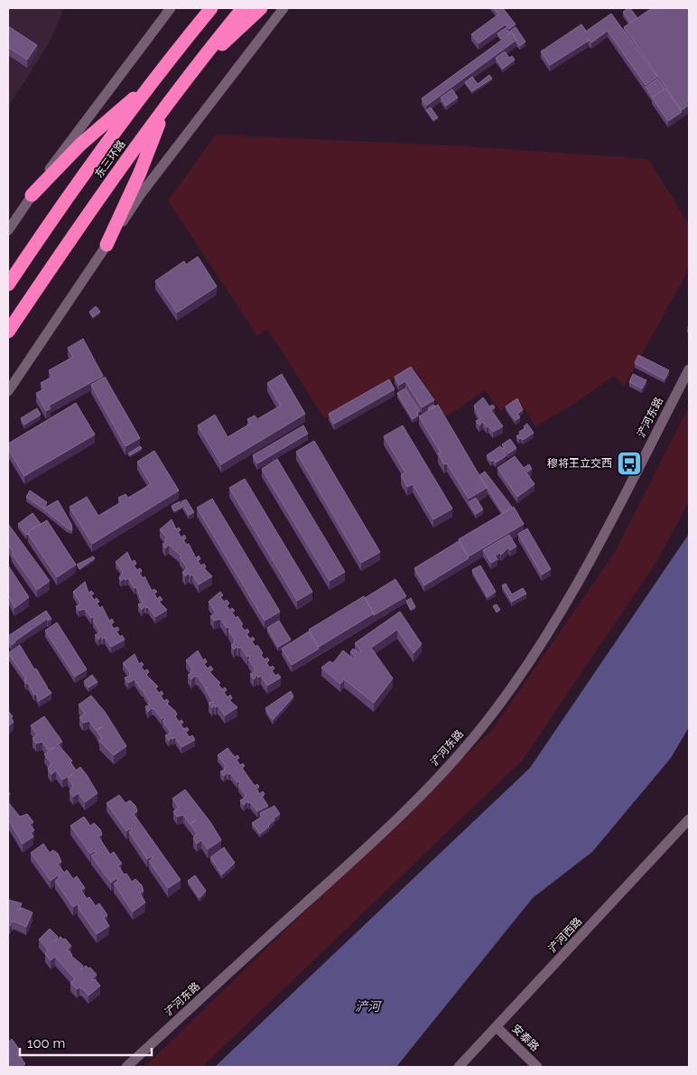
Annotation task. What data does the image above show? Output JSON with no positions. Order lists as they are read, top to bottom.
{
  "streets": {
    "highway": ["东三环路"],
    "street": ["浐河东路", "浐河西路", "安泰路"]
  },
  "crossings": [
    ["浐河西路", "安泰路"]
  ],
  "water": ["浐河"],
  "places": {
    "bus stop": ["穆将王立交西"]
  },
  "scale_bar": "100 m"
}
